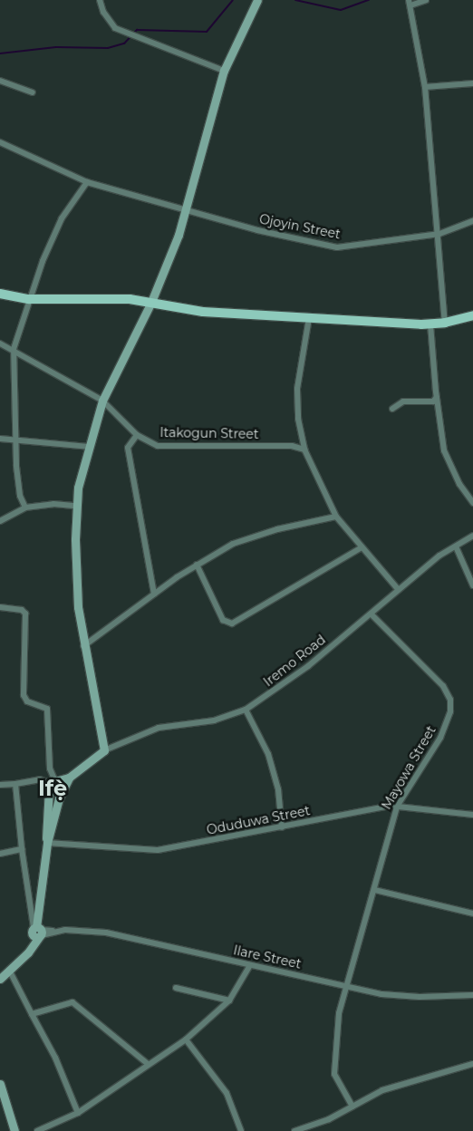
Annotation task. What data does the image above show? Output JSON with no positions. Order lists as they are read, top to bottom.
{
  "streets": {
    "street": [
      "Ojoyin Street",
      "Itakogun Street",
      "Iremo Road",
      "Mayowa Street",
      "Oduduwa Street",
      "Ilare Street"
    ]
  },
  "crossings": [
    ["Iremo Road", "Mayowa Street"],
    ["Mayowa Street", "Oduduwa Street"],
    ["Mayowa Street", "Ilare Street"]
  ],
  "districts": ["Ifẹ̀"]
}
